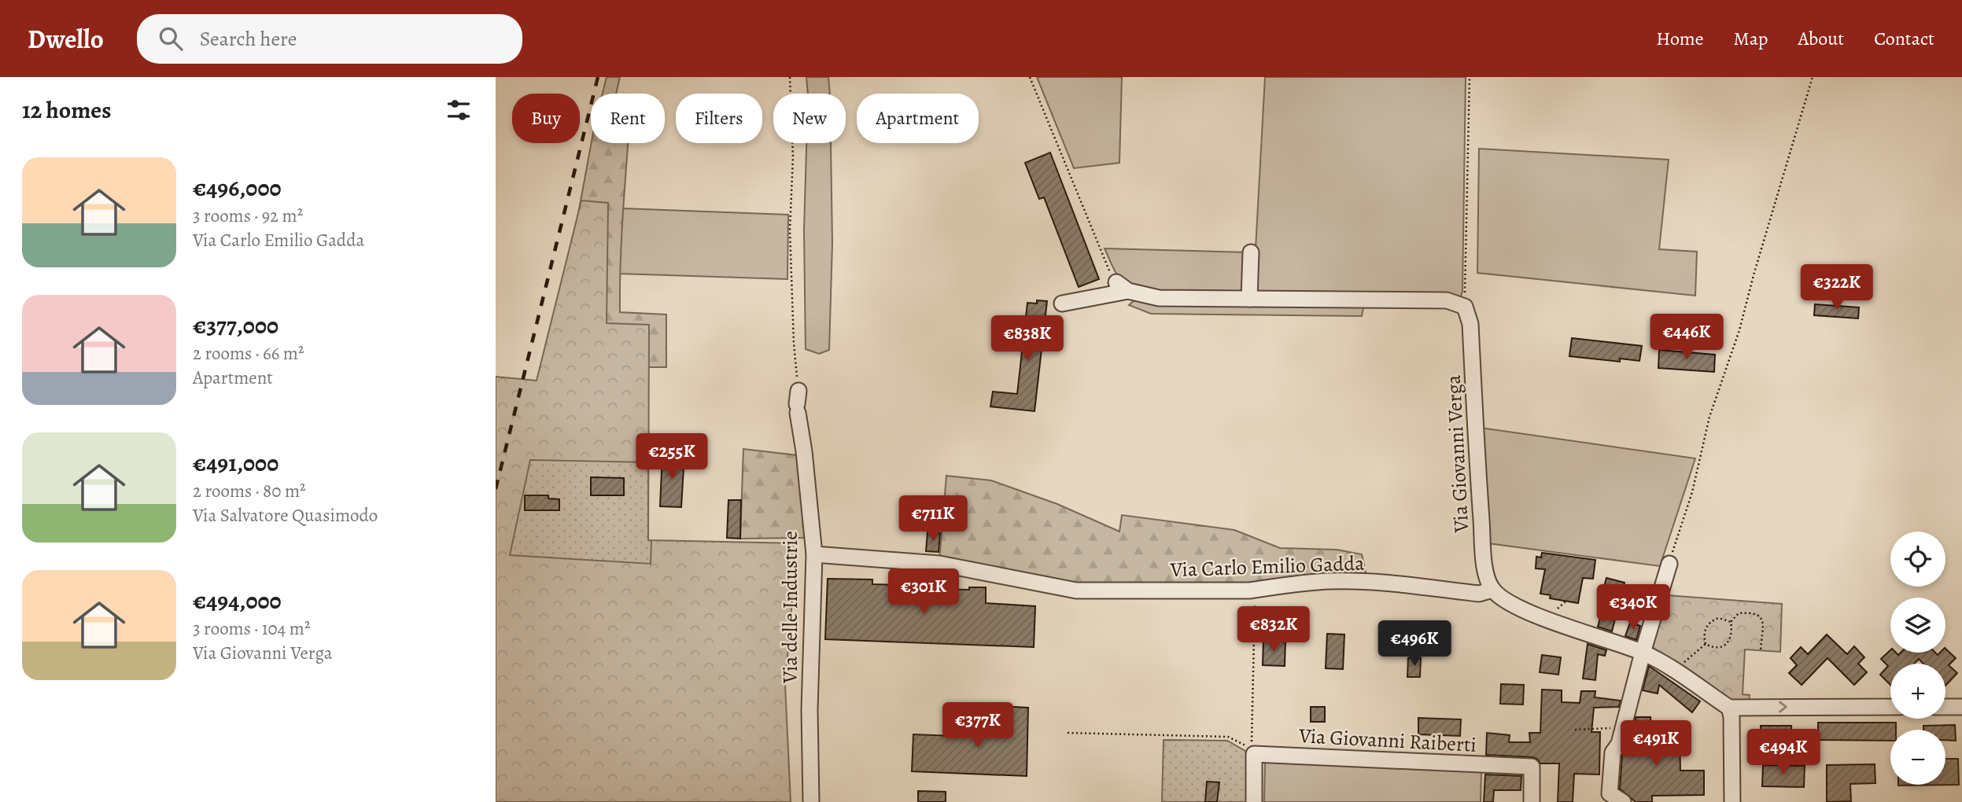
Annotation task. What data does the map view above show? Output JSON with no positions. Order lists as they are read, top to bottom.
{
  "streets": {
    "street": [
      "Via Giovanni Verga",
      "Via Carlo Emilio Gadda",
      "Via delle Industrie",
      "Via Giovanni Raiberti"
    ]
  },
  "crossings": [
    ["Via Giovanni Verga", "Via Carlo Emilio Gadda"],
    ["Via Carlo Emilio Gadda", "Via delle Industrie"]
  ],
  "page": {
    "header": "Dwello",
    "search": "Search here",
    "nav": [
      "Home",
      "Map",
      "About",
      "Contact"
    ],
    "heading": "12 homes",
    "chip": [
      "Buy",
      "Rent",
      "Filters",
      "New",
      "Apartment"
    ],
    "list": [
      {
        "name": "€496,000",
        "note": "3 rooms · 92 m² · Via Carlo Emilio Gadda"
      },
      {
        "name": "€377,000",
        "note": "2 rooms · 66 m² · Apartment"
      },
      {
        "name": "€491,000",
        "note": "2 rooms · 80 m² · Via Salvatore Quasimodo"
      },
      {
        "name": "€494,000",
        "note": "3 rooms · 104 m² · Via Giovanni Verga"
      }
    ],
    "price": [
      "€322K",
      "€446K",
      "€838K",
      "€255K",
      "€711K",
      "€301K",
      "€340K",
      "€832K",
      "€496K",
      "€377K",
      "€491K",
      "€494K"
    ],
    "map_buttons": ["+", "−"]
  }
}
